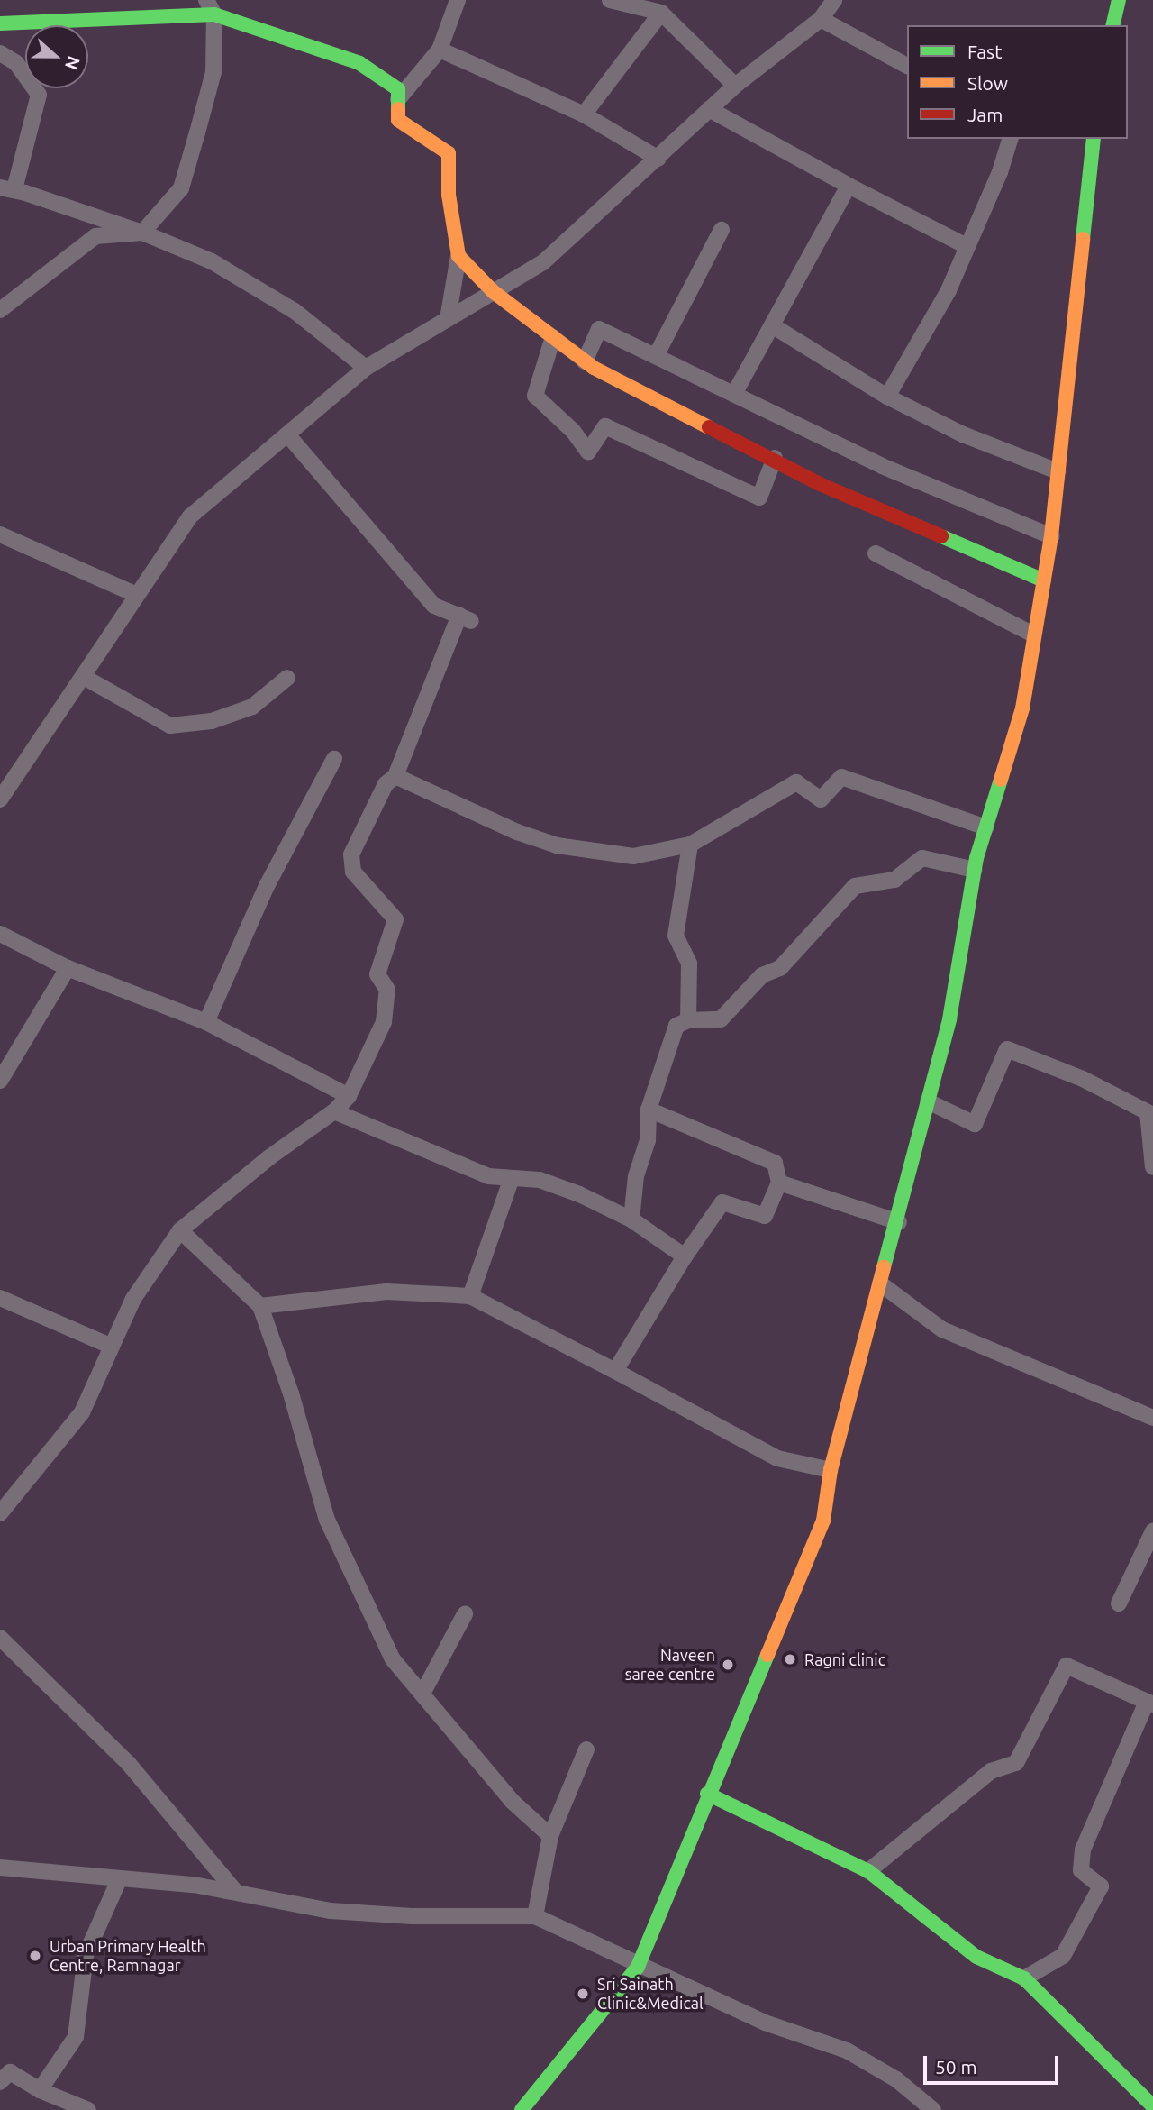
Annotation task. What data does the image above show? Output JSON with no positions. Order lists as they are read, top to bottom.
{
  "places": [
    "Ragni clinic",
    "Naveen saree centre",
    "Urban Primary Health Centre, Ramnagar",
    "Sri Sainath Clinic&Medical"
  ],
  "legend": ["Fast", "Slow", "Jam"],
  "scale_bar": "50 m",
  "north": "right"
}
